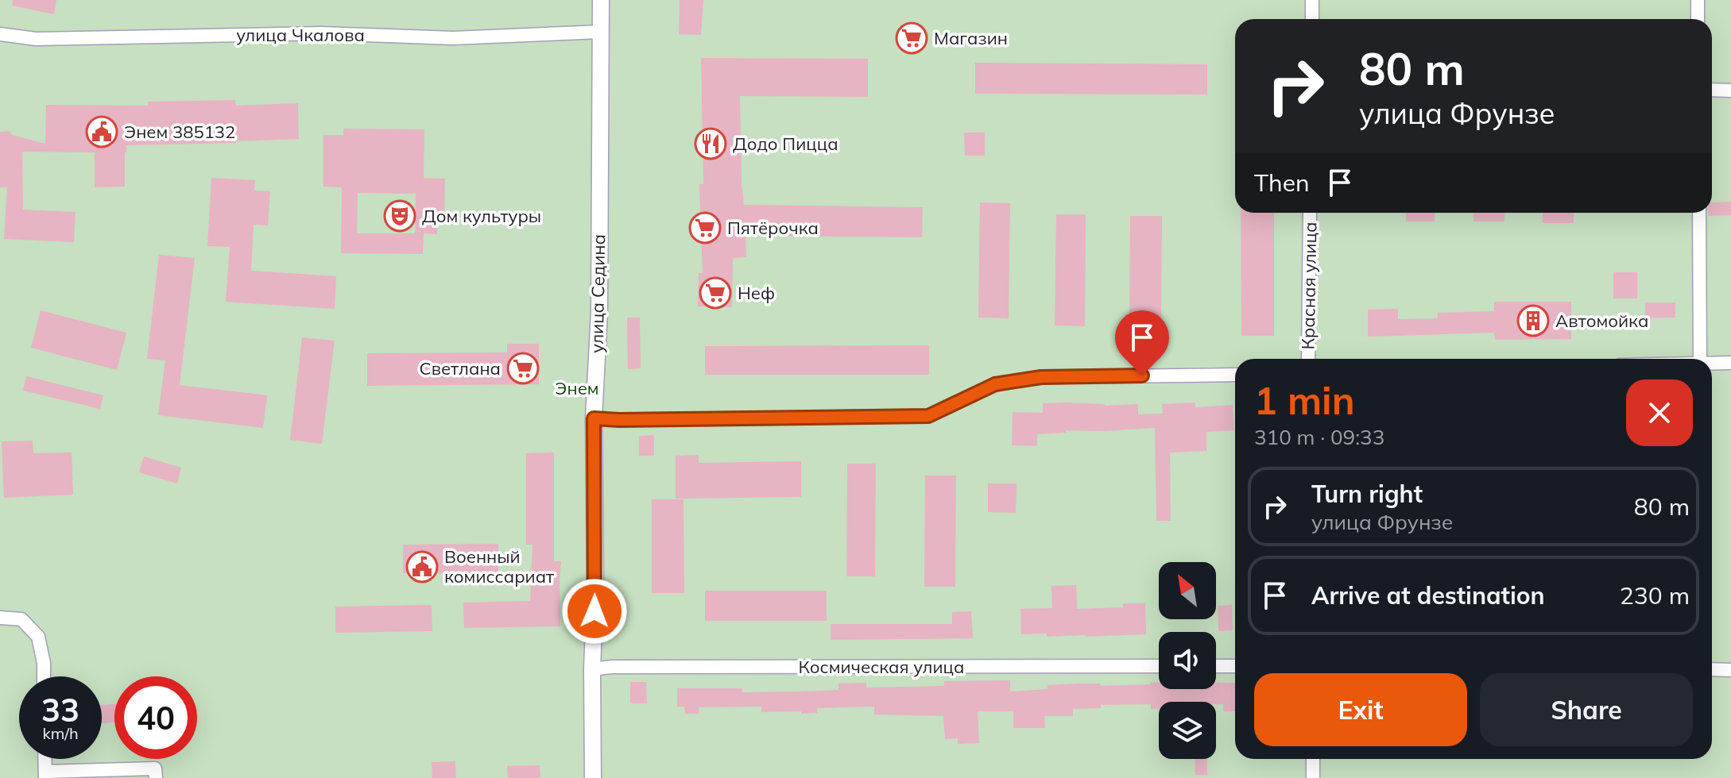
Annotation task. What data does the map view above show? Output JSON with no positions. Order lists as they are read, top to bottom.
{
  "streets": {
    "street": [
      "улица Чкалова",
      "Красная улица",
      "улица Седина",
      "Космическая улица"
    ]
  },
  "crossings": [
    ["улица Чкалова", "улица Седина"],
    ["улица Седина", "Космическая улица"]
  ],
  "parks": ["Энем"],
  "places": {
    "supermarket": [
      "Магазин",
      "Пятёрочка",
      "Неф",
      "Светлана"
    ],
    "public building": ["Энем 385132", "Военный комиссариат"],
    "restaurant": ["Додо Пицца"],
    "theatre": ["Дом культуры"],
    "building": ["Автомойка"]
  },
  "north": "top left",
  "page": {
    "turn": ["80 m", "улица Фрунзе"],
    "then": "Then",
    "heading": ["1 min", "310 m · 09:33"],
    "list": [
      {
        "name": "Turn right",
        "note": "улица Фрунзе",
        "value": "80 m"
      },
      {
        "name": "Arrive at destination",
        "value": "230 m"
      }
    ],
    "buttons": ["Exit", "Share"],
    "speed": "33 km/h",
    "limit": "40"
  }
}
